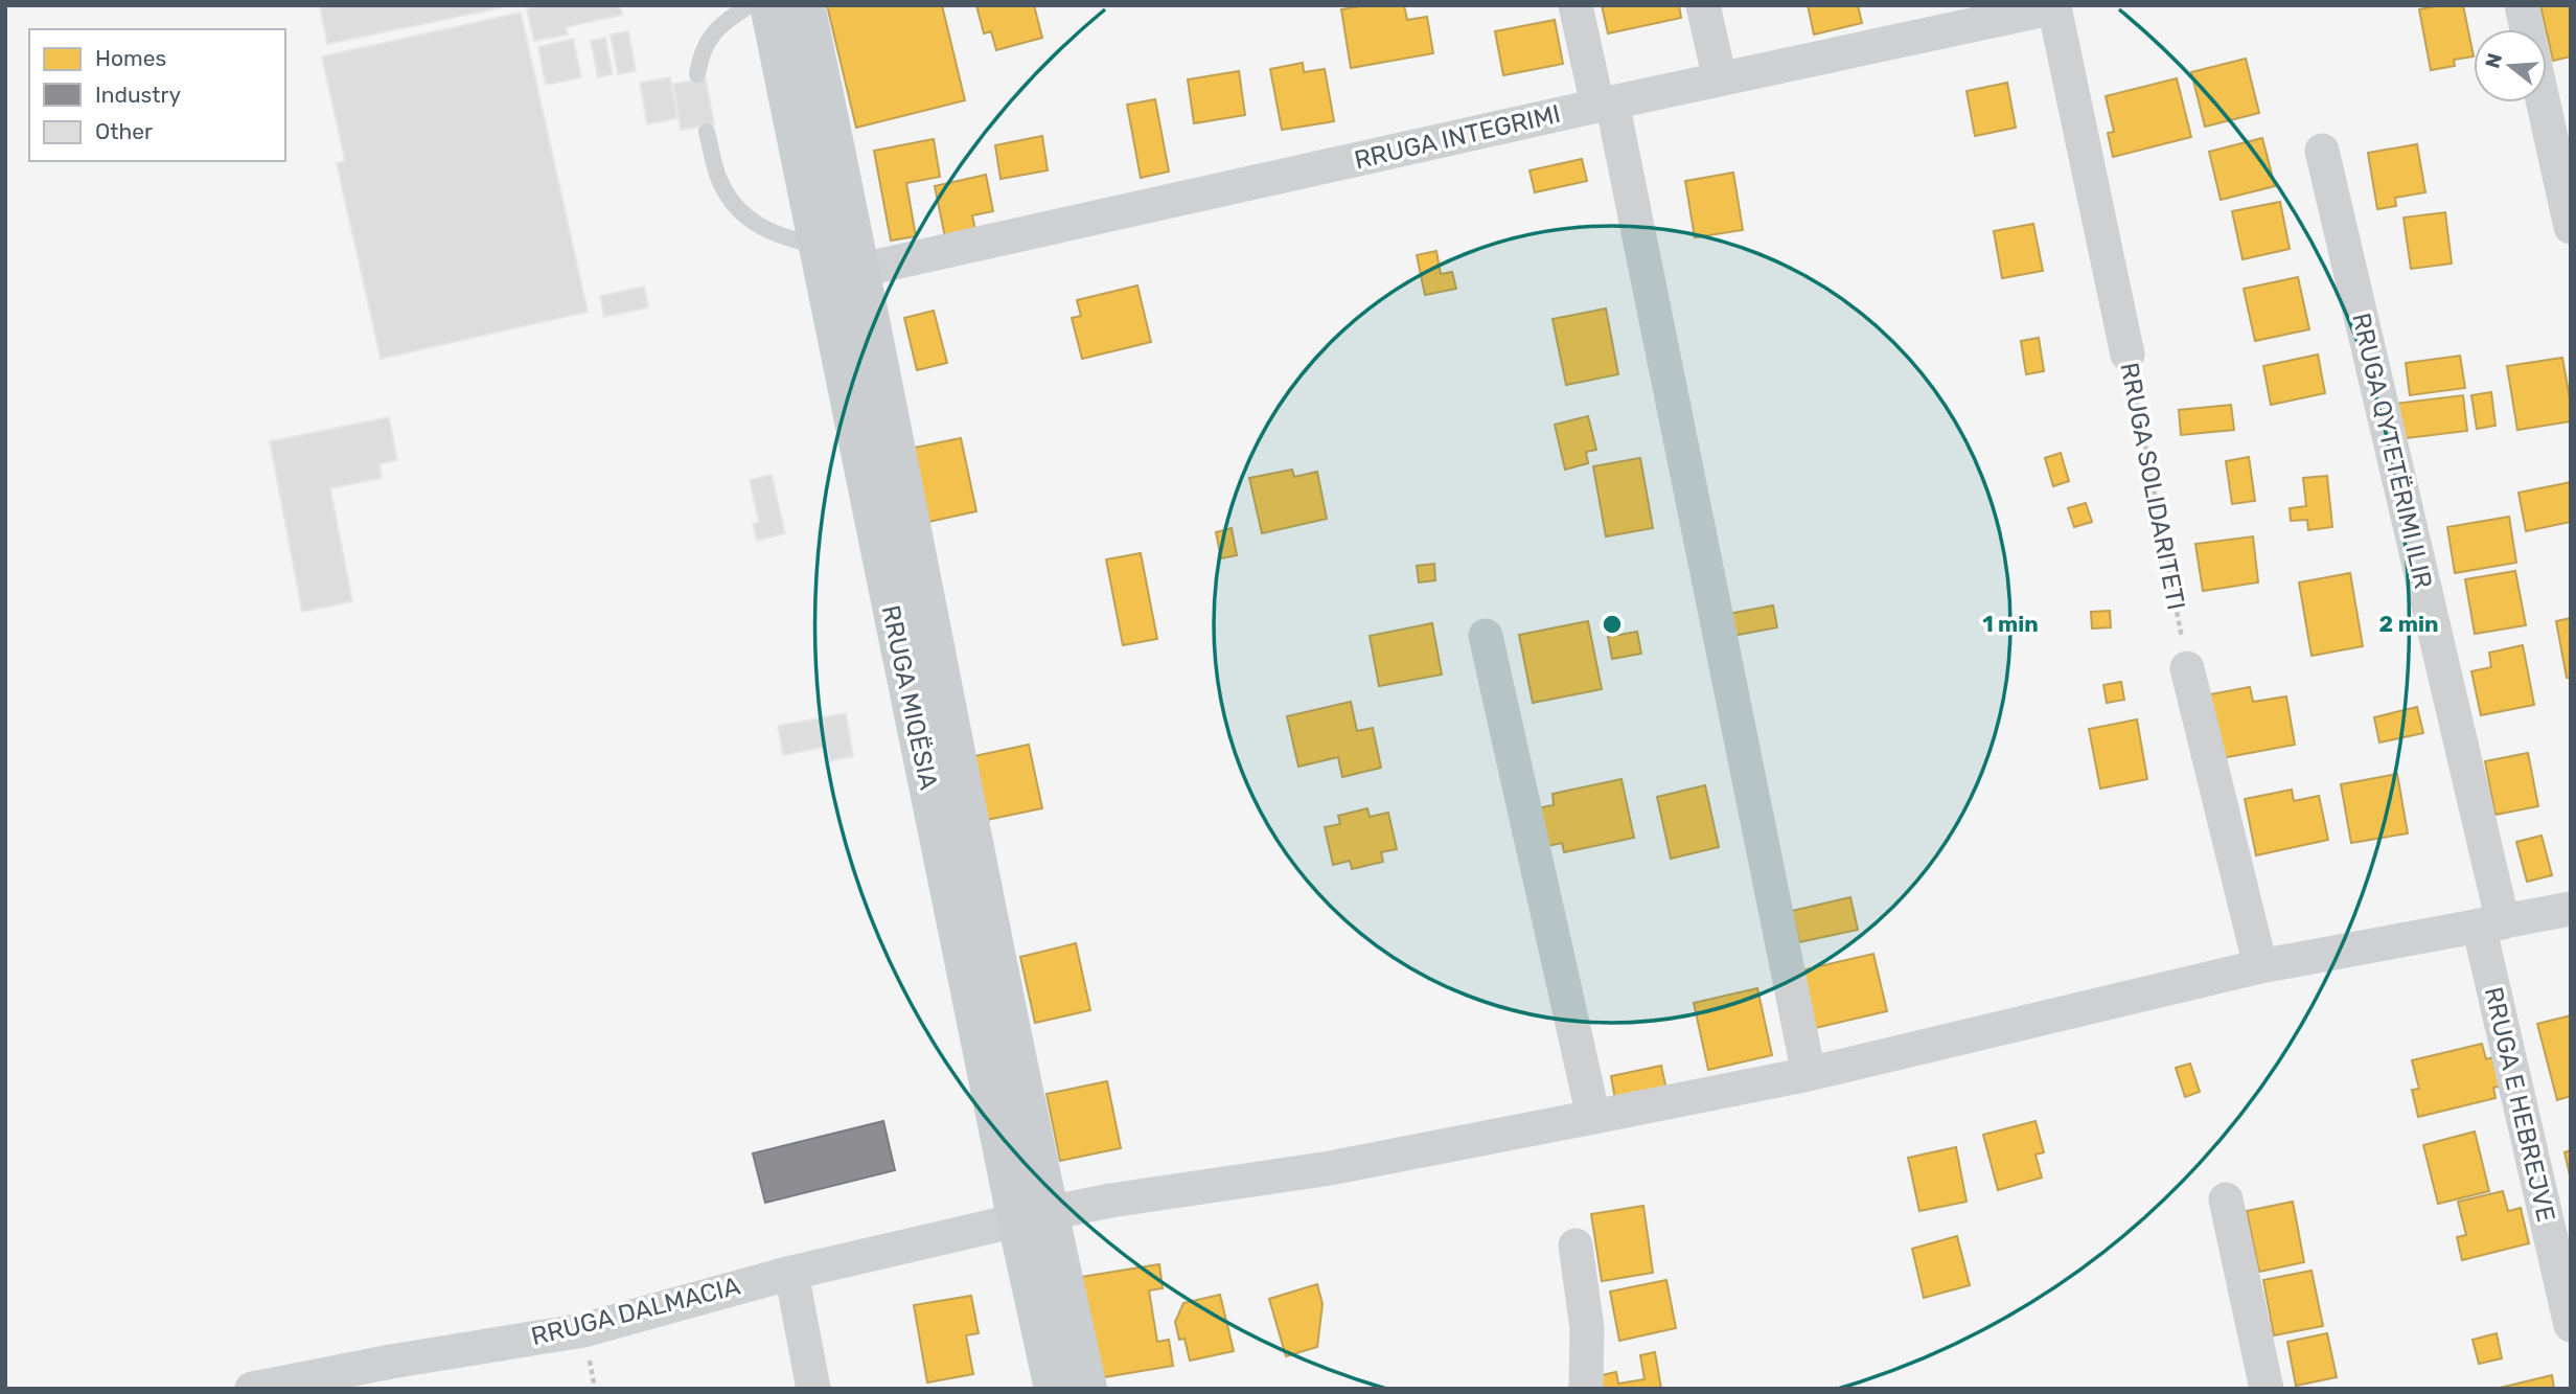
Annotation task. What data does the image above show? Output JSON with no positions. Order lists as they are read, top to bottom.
{
  "streets": {
    "main road": ["RRUGA MIQËSIA"],
    "street": [
      "RRUGA INTEGRIMI",
      "RRUGA QYTETËRIMI ILIR",
      "RRUGA SOLIDARITETI",
      "RRUGA E HEBREJVE",
      "RRUGA DALMACIA"
    ]
  },
  "crossings": [
    ["RRUGA INTEGRIMI", "RRUGA SOLIDARITETI"],
    ["RRUGA INTEGRIMI", "RRUGA MIQËSIA"],
    ["RRUGA QYTETËRIMI ILIR", "RRUGA E HEBREJVE"],
    ["RRUGA QYTETËRIMI ILIR", "RRUGA DALMACIA"],
    ["RRUGA MIQËSIA", "RRUGA DALMACIA"],
    ["RRUGA E HEBREJVE", "RRUGA DALMACIA"]
  ],
  "legend": ["Homes", "Industry", "Other"],
  "north": "left",
  "rings": ["1 min", "2 min"]
}
